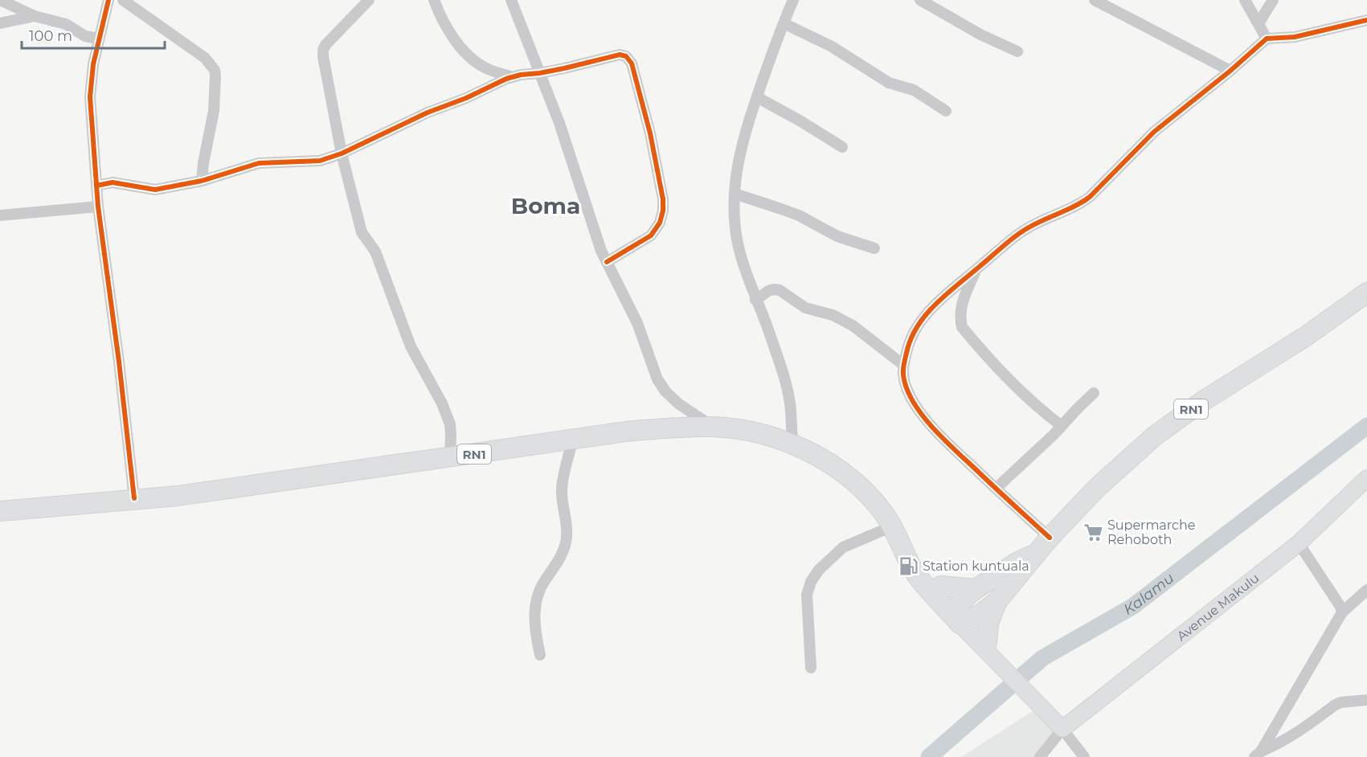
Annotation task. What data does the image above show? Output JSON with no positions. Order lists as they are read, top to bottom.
{
  "streets": {
    "highway": ["RN1"],
    "main road": ["Avenue Makulu"]
  },
  "districts": ["Boma"],
  "water": ["Kalamu"],
  "places": {
    "supermarket": ["Supermarche Rehoboth"],
    "fuel station": ["Station kuntuala"]
  },
  "scale_bar": "100 m"
}
